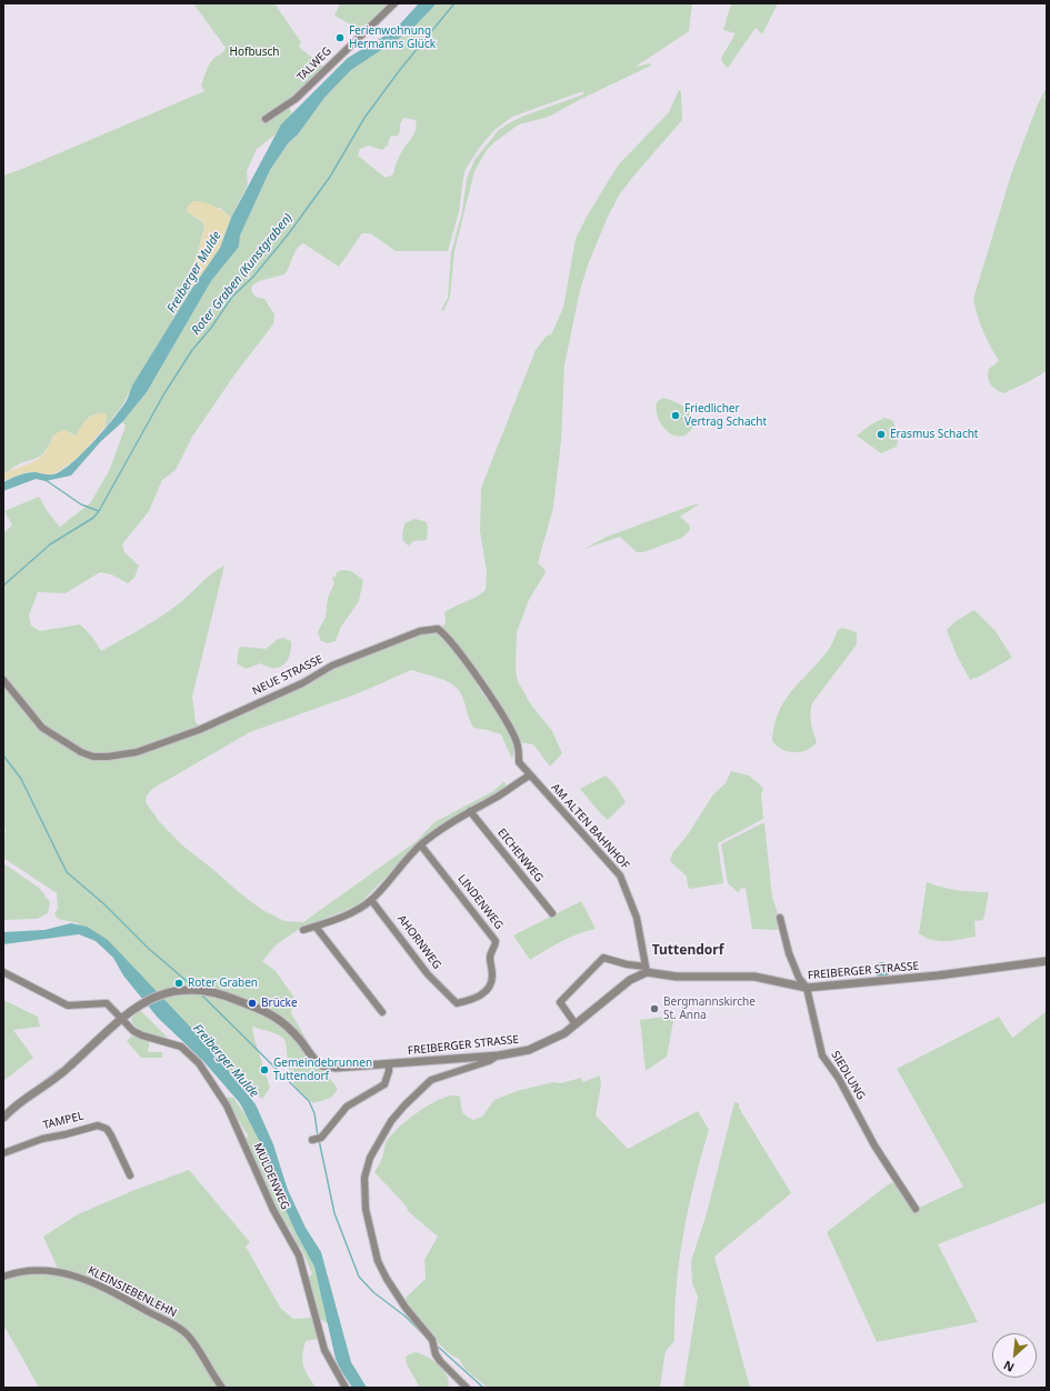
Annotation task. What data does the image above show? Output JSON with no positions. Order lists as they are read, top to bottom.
{
  "streets": {
    "street": [
      "TALWEG",
      "NEUE STRASSE",
      "AM ALTEN BAHNHOF",
      "EICHENWEG",
      "LINDENWEG",
      "AHORNWEG",
      "FREIBERGER STRASSE",
      "SIEDLUNG",
      "TAMPEL",
      "MULDENWEG",
      "KLEINSIEBENLEHN"
    ]
  },
  "crossings": [
    ["NEUE STRASSE", "AM ALTEN BAHNHOF"],
    ["AM ALTEN BAHNHOF", "FREIBERGER STRASSE"],
    ["LINDENWEG", "AHORNWEG"],
    ["FREIBERGER STRASSE", "SIEDLUNG"],
    ["FREIBERGER STRASSE", "MULDENWEG"]
  ],
  "districts": ["Tuttendorf"],
  "water": ["Freiberger Mulde", "Roter Graben (Kunstgraben)"],
  "parks": ["Hofbusch"],
  "places": [
    "Ferienwohnung Hermanns Glück",
    "Friedlicher Vertrag Schacht",
    "Erasmus Schacht",
    "Roter Graben",
    "Brücke",
    "Bergmannskirche St. Anna",
    "Gemeindebrunnen Tuttendorf"
  ],
  "north": "bottom left"
}
